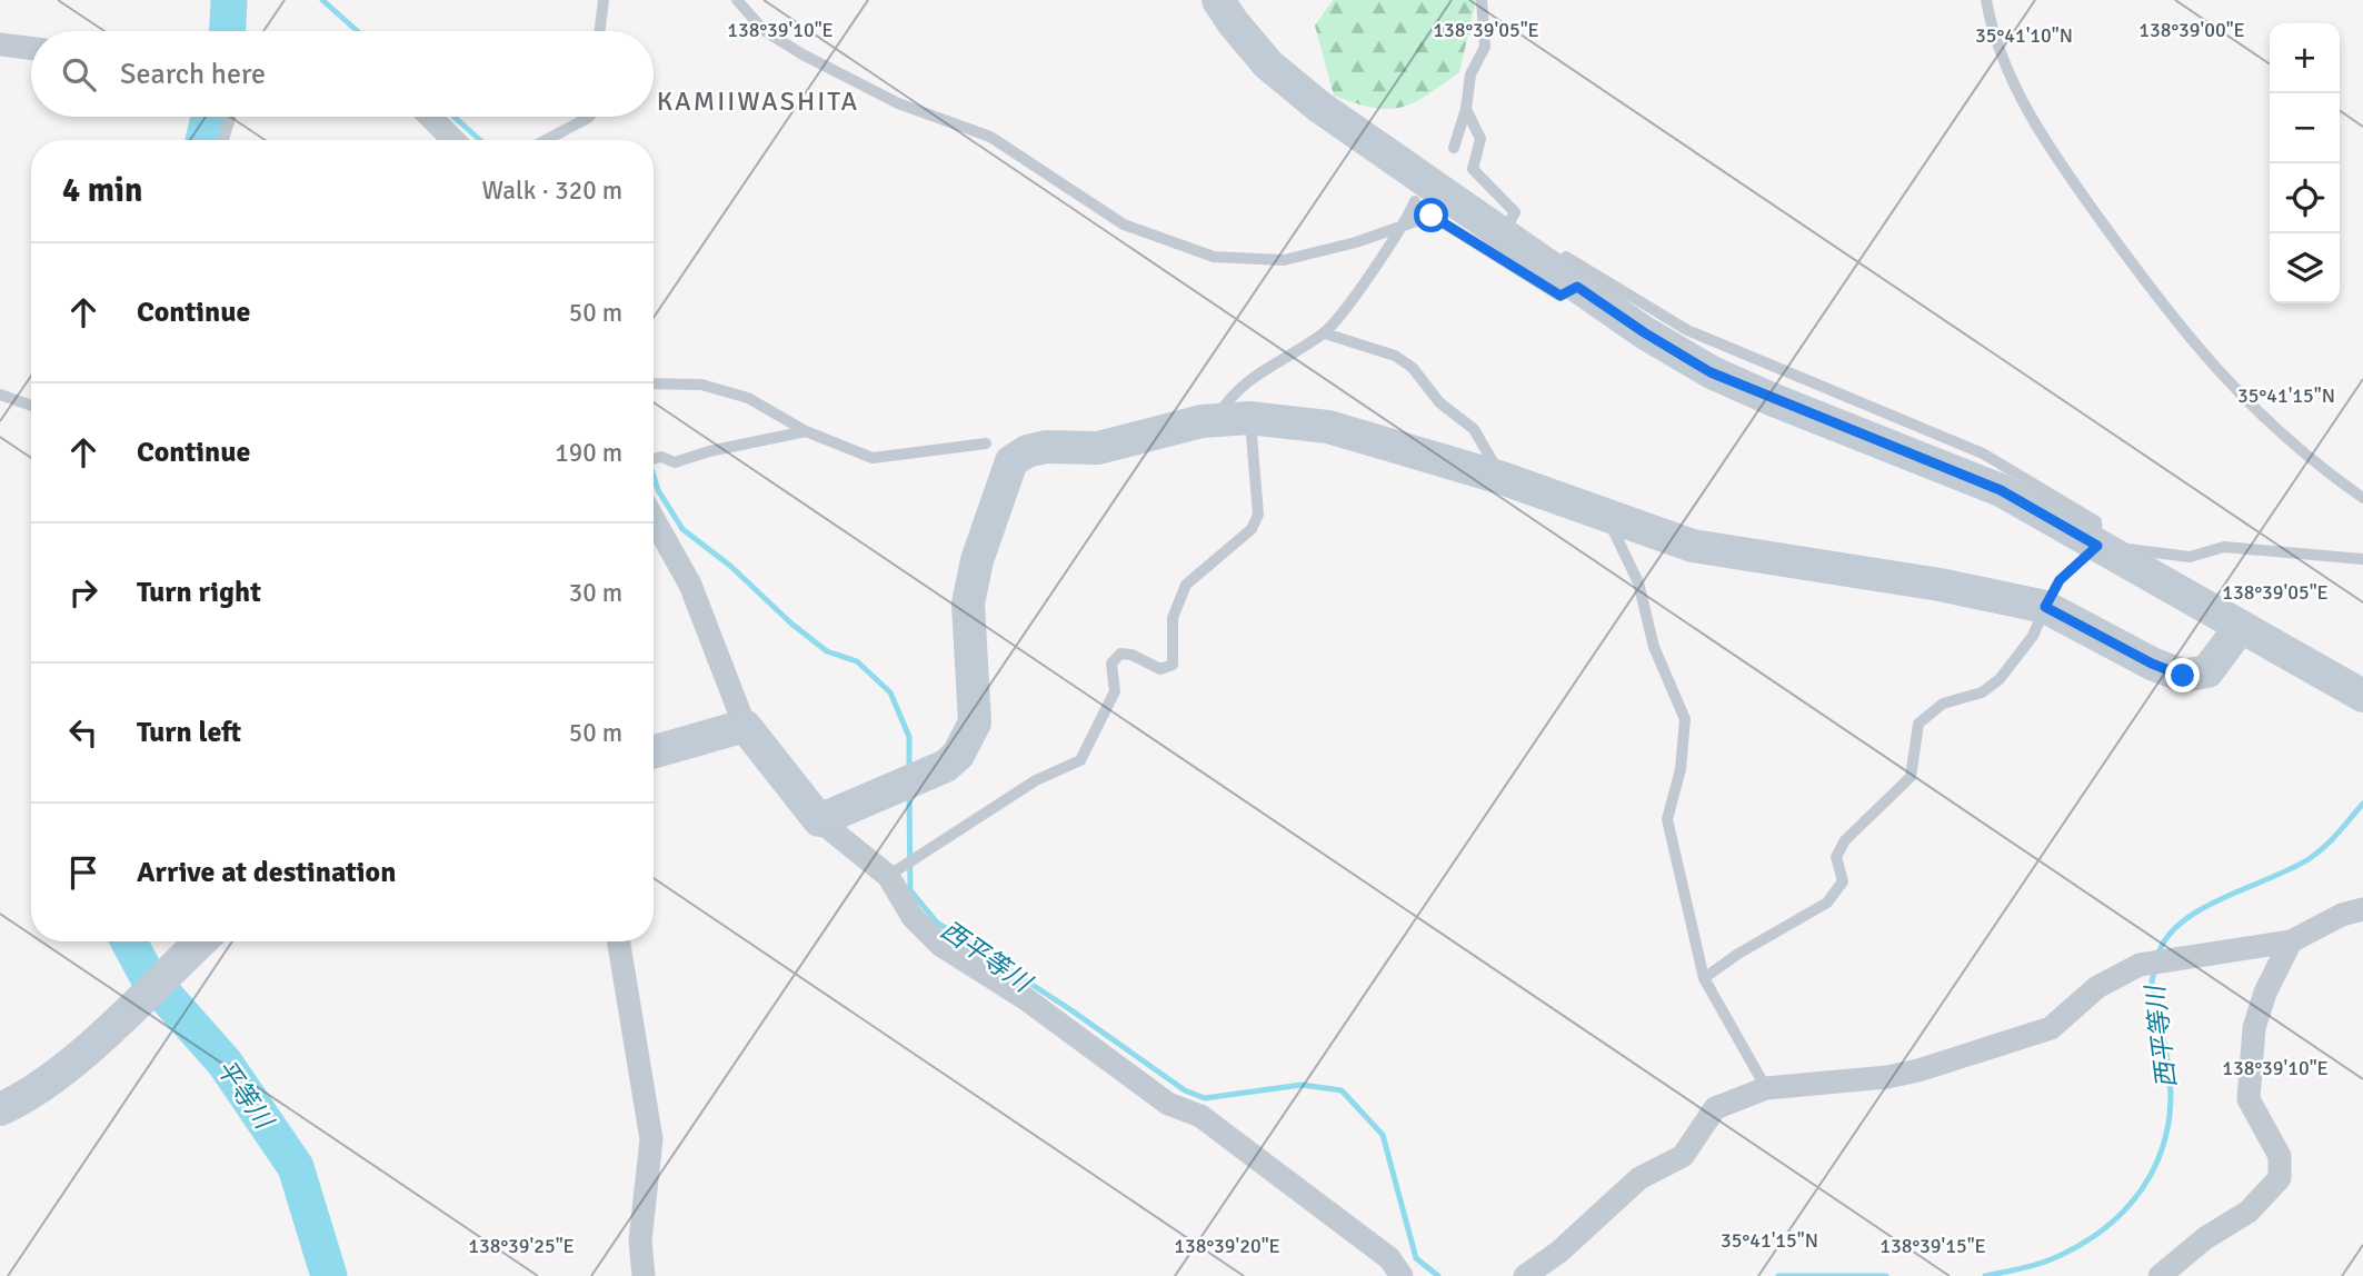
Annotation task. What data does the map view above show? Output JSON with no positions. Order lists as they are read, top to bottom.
{
  "districts": ["KAMIIWASHITA"],
  "water": ["西平等川", "平等川"],
  "page": {
    "map_buttons": ["+", "−"],
    "search": "Search here",
    "heading": ["4 min", "Walk · 320 m"],
    "list": [
      ["Continue", "50 m"],
      ["Continue", "190 m"],
      ["Turn right", "30 m"],
      ["Turn left", "50 m"],
      "Arrive at destination"
    ]
  },
  "coordinates": [
    "138°39'10\"E",
    "138°39'05\"E",
    "138°39'00\"E",
    "35°41'10\"N",
    "35°41'15\"N",
    "138°39'25\"E",
    "138°39'20\"E",
    "138°39'15\"E"
  ]
}
